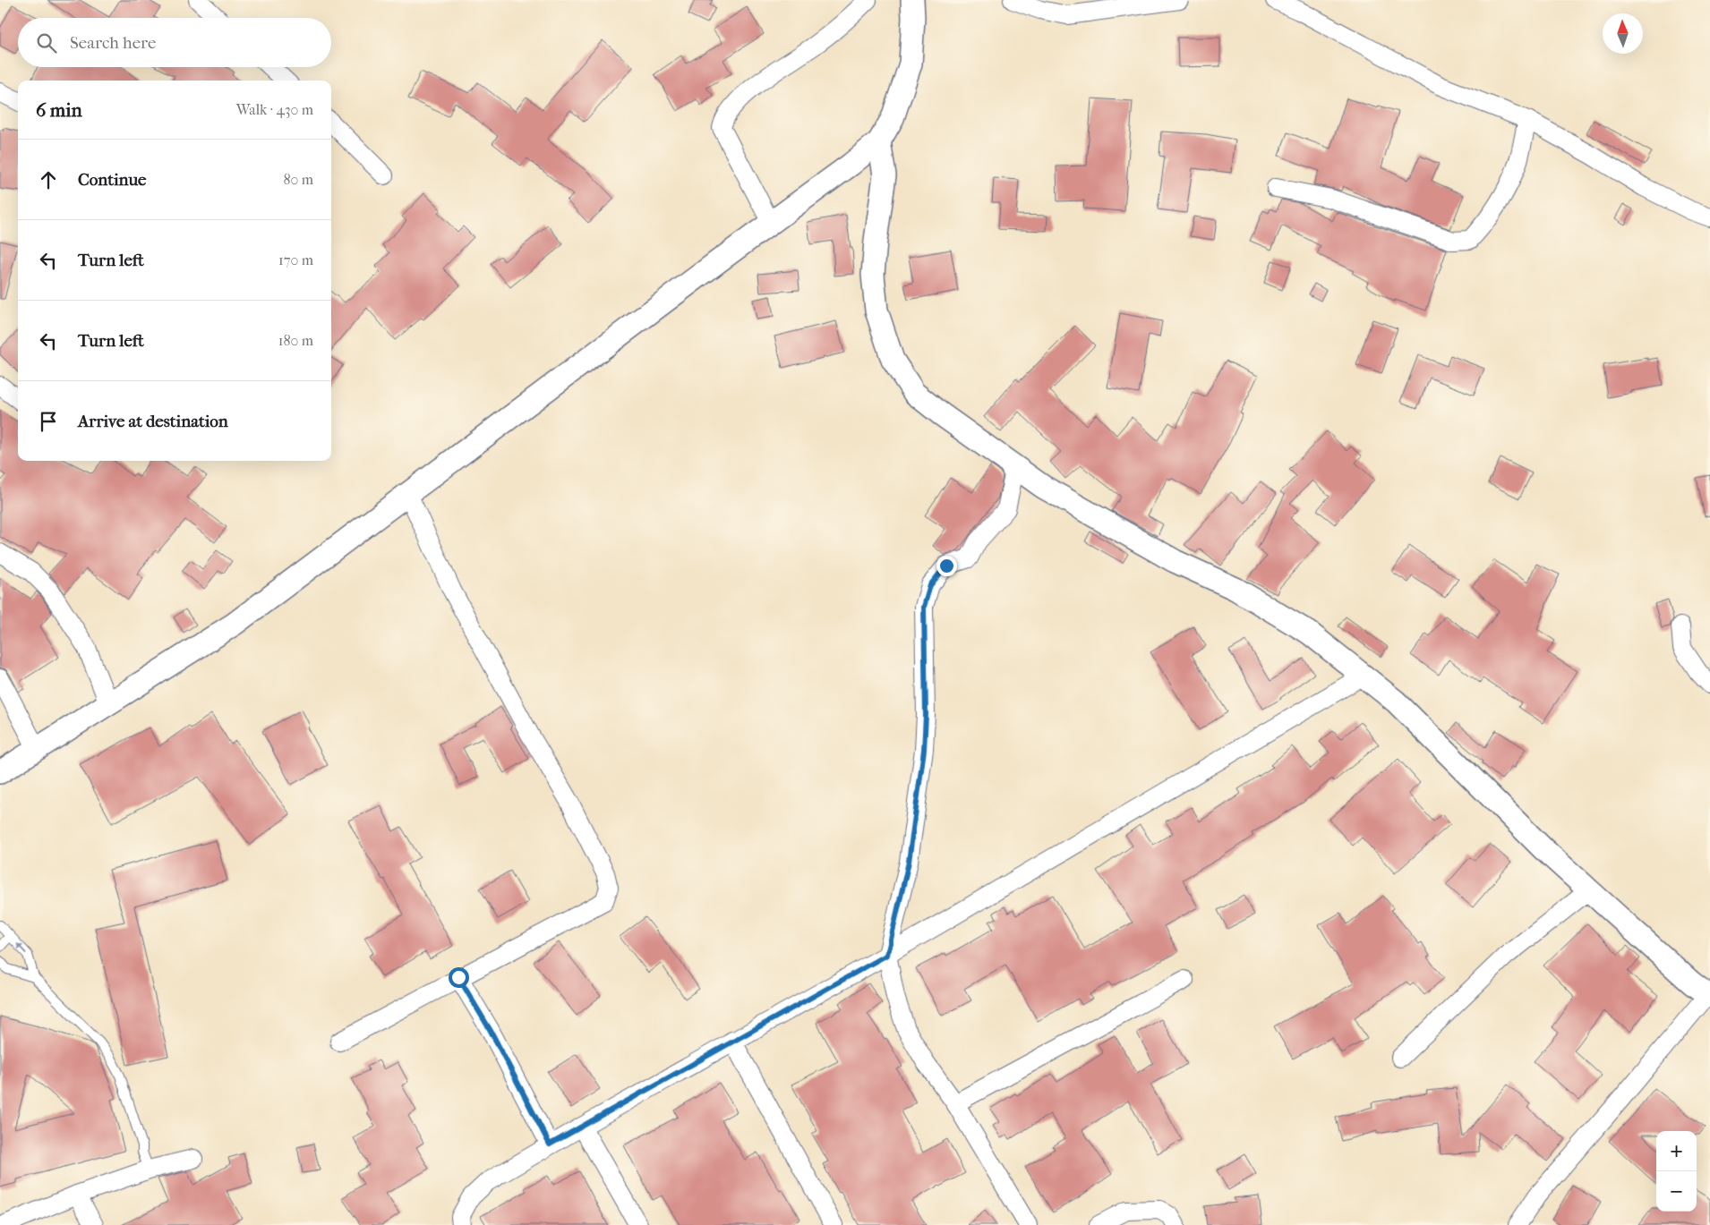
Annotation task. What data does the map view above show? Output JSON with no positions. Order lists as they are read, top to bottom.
{
  "north": "top",
  "page": {
    "search": "Search here",
    "heading": ["6 min", "Walk · 430 m"],
    "list": [
      ["Continue", "80 m"],
      ["Turn left", "170 m"],
      ["Turn left", "180 m"],
      "Arrive at destination"
    ],
    "map_buttons": ["+", "−"]
  }
}
